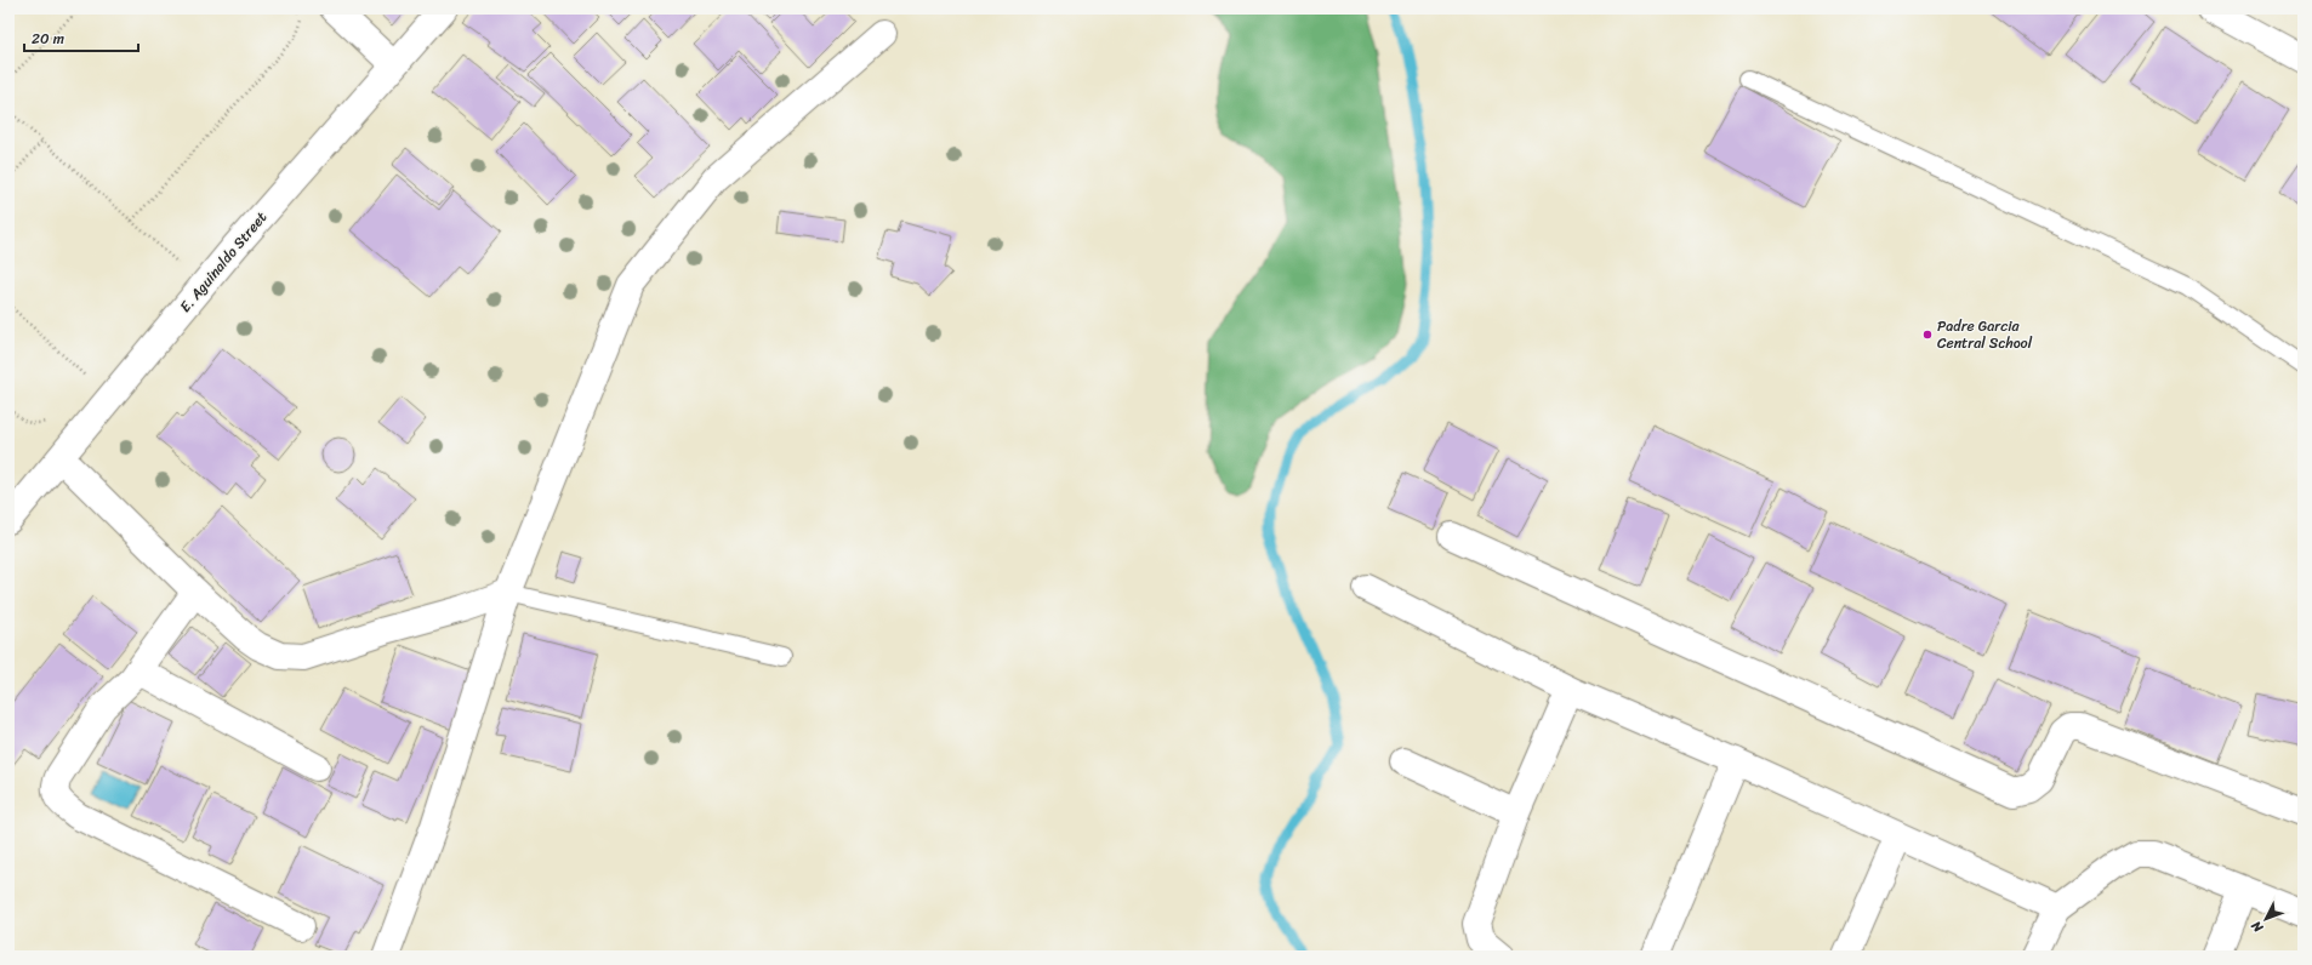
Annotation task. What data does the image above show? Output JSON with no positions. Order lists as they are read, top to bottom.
{
  "streets": {
    "street": ["E. Aguinaldo Street"]
  },
  "places": ["Padre Garcia Central School"],
  "scale_bar": "20 m",
  "north": "bottom left"
}
